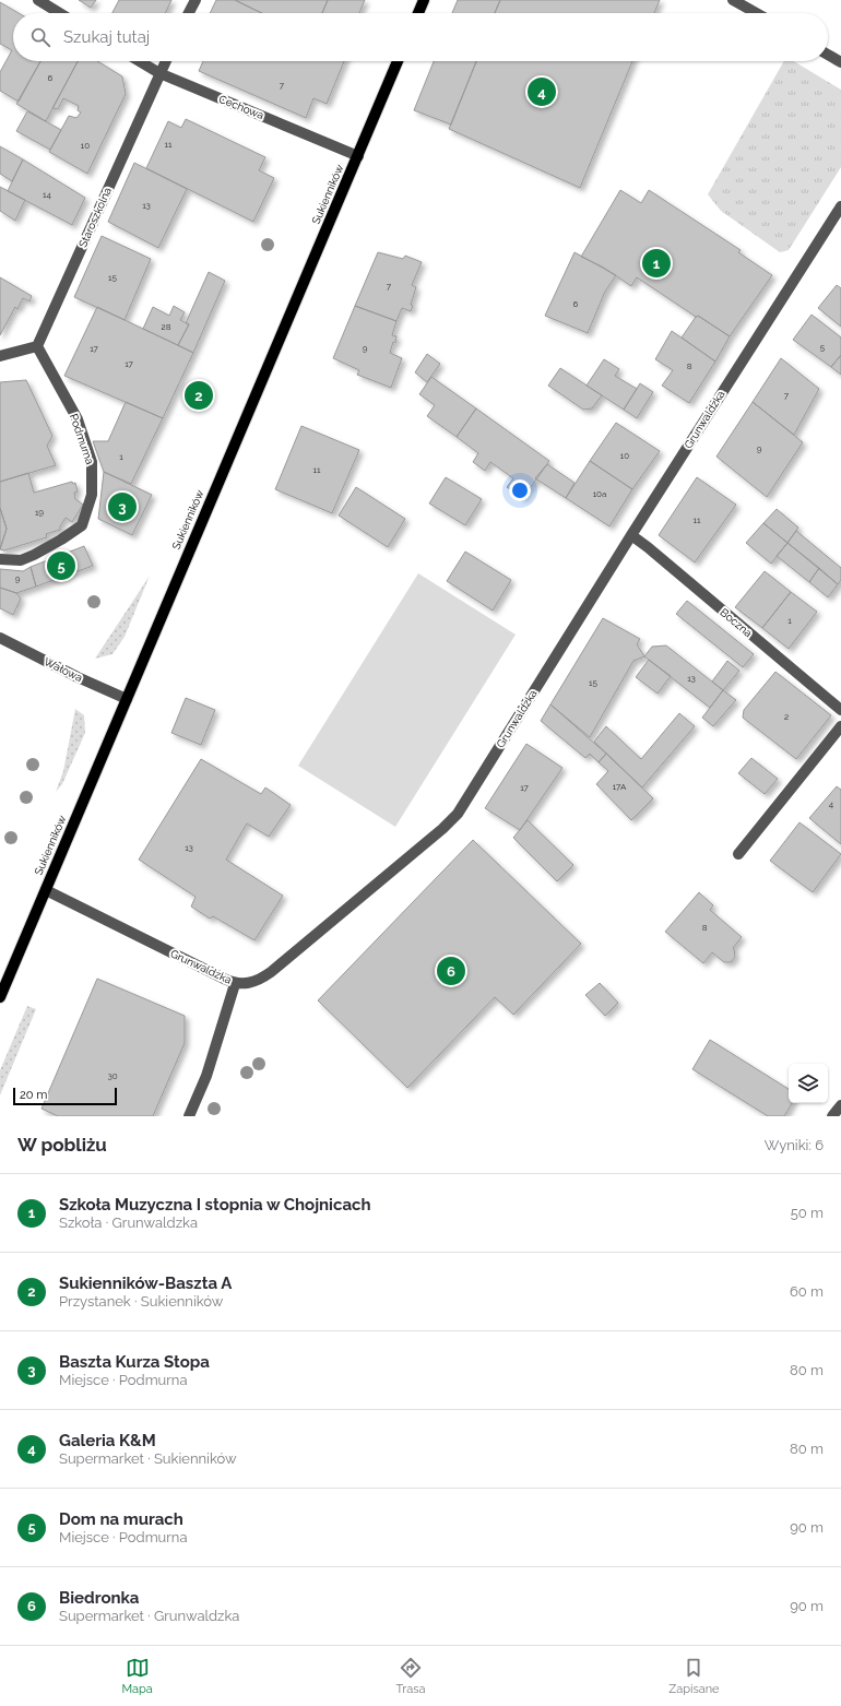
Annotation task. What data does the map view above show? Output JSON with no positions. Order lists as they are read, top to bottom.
{
  "streets": {
    "main road": ["Sukienników"],
    "street": [
      "Cechowa",
      "Staroszkolna",
      "Grunwaldzka",
      "Podmurna",
      "Boczna",
      "Wałowa"
    ]
  },
  "crossings": [
    ["Cechowa", "Sukienników"],
    ["Cechowa", "Staroszkolna"],
    ["Sukienników", "Grunwaldzka"],
    ["Sukienników", "Wałowa"],
    ["Staroszkolna", "Podmurna"],
    ["Grunwaldzka", "Boczna"]
  ],
  "house_numbers": [
    "6",
    "7",
    "11",
    "10",
    "14",
    "13",
    "15",
    "7",
    "6",
    "28",
    "5",
    "17",
    "9",
    "17",
    "8",
    "7",
    "9",
    "10",
    "1",
    "11",
    "10a",
    "19",
    "11",
    "9",
    "1",
    "13",
    "15",
    "2",
    "17A",
    "17",
    "4",
    "13",
    "8",
    "30"
  ],
  "scale_bar": "20 m",
  "page": {
    "search": "Szukaj tutaj",
    "pins": [
      "4",
      "1",
      "2",
      "3",
      "5",
      "6"
    ],
    "scale": "20 m",
    "heading": ["W pobliżu", "Wyniki: 6"],
    "list": [
      {
        "mark": "1",
        "name": "Szkoła Muzyczna I stopnia w Chojnicach",
        "note": "Szkoła · Grunwaldzka",
        "value": "50 m"
      },
      {
        "mark": "2",
        "name": "Sukienników-Baszta A",
        "note": "Przystanek · Sukienników",
        "value": "60 m"
      },
      {
        "mark": "3",
        "name": "Baszta Kurza Stopa",
        "note": "Miejsce · Podmurna",
        "value": "80 m"
      },
      {
        "mark": "4",
        "name": "Galeria K&M",
        "note": "Supermarket · Sukienników",
        "value": "80 m"
      },
      {
        "mark": "5",
        "name": "Dom na murach",
        "note": "Miejsce · Podmurna",
        "value": "90 m"
      },
      {
        "mark": "6",
        "name": "Biedronka",
        "note": "Supermarket · Grunwaldzka",
        "value": "90 m"
      }
    ],
    "nav": ["Mapa", "Trasa", "Zapisane"]
  }
}
